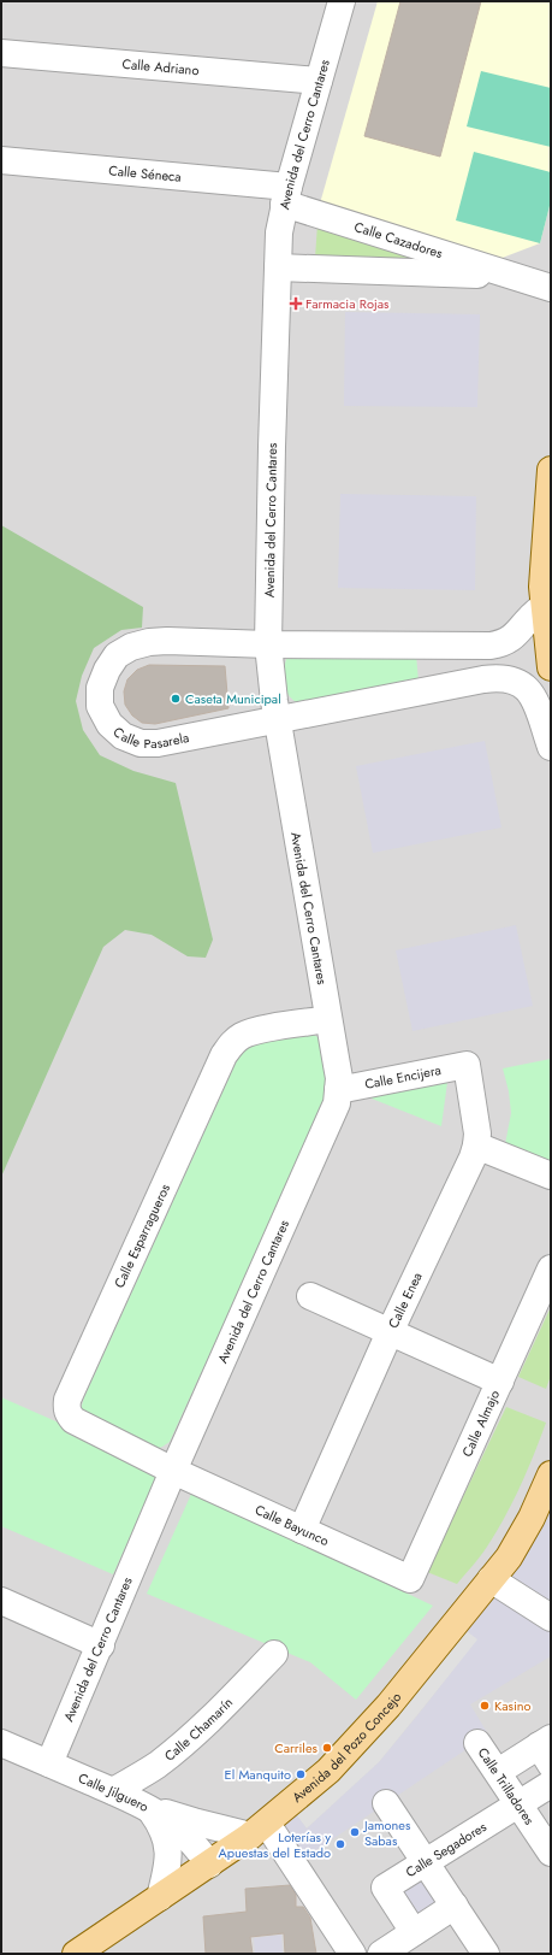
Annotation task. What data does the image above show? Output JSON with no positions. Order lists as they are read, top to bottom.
{
  "streets": {
    "main road": ["Avenida del Pozo Concejo"],
    "street": [
      "Calle Adriano",
      "Avenida del Cerro Cantares",
      "Calle Séneca",
      "Calle Cazadores",
      "Calle Pasarela",
      "Calle Encijera",
      "Calle Esparragueros",
      "Calle Enea",
      "Calle Almajo",
      "Calle Bayunco",
      "Calle Chamarín",
      "Calle Trilladores",
      "Calle Jilguero",
      "Calle Segadores"
    ]
  },
  "crossings": [
    ["Calle Adriano", "Avenida del Cerro Cantares"],
    ["Avenida del Cerro Cantares", "Calle Séneca"],
    ["Avenida del Cerro Cantares", "Calle Cazadores"],
    ["Avenida del Cerro Cantares", "Calle Pasarela"],
    ["Avenida del Cerro Cantares", "Calle Encijera"],
    ["Avenida del Cerro Cantares", "Calle Esparragueros"],
    ["Avenida del Cerro Cantares", "Calle Bayunco"],
    ["Avenida del Cerro Cantares", "Calle Jilguero"],
    ["Calle Séneca", "Calle Cazadores"],
    ["Calle Encijera", "Calle Enea"],
    ["Calle Esparragueros", "Calle Bayunco"],
    ["Calle Enea", "Calle Bayunco"],
    ["Calle Almajo", "Calle Bayunco"],
    ["Calle Chamarín", "Calle Jilguero"],
    ["Avenida del Pozo Concejo", "Calle Jilguero"],
    ["Calle Trilladores", "Calle Segadores"]
  ],
  "places": {
    "health": ["Farmacia Rojas"],
    "other": [
      "Caseta Municipal",
      "Kasino",
      "Carriles",
      "El Manquito",
      "Jamones Sabas",
      "Loterías y Apuestas del Estado"
    ]
  }
}
